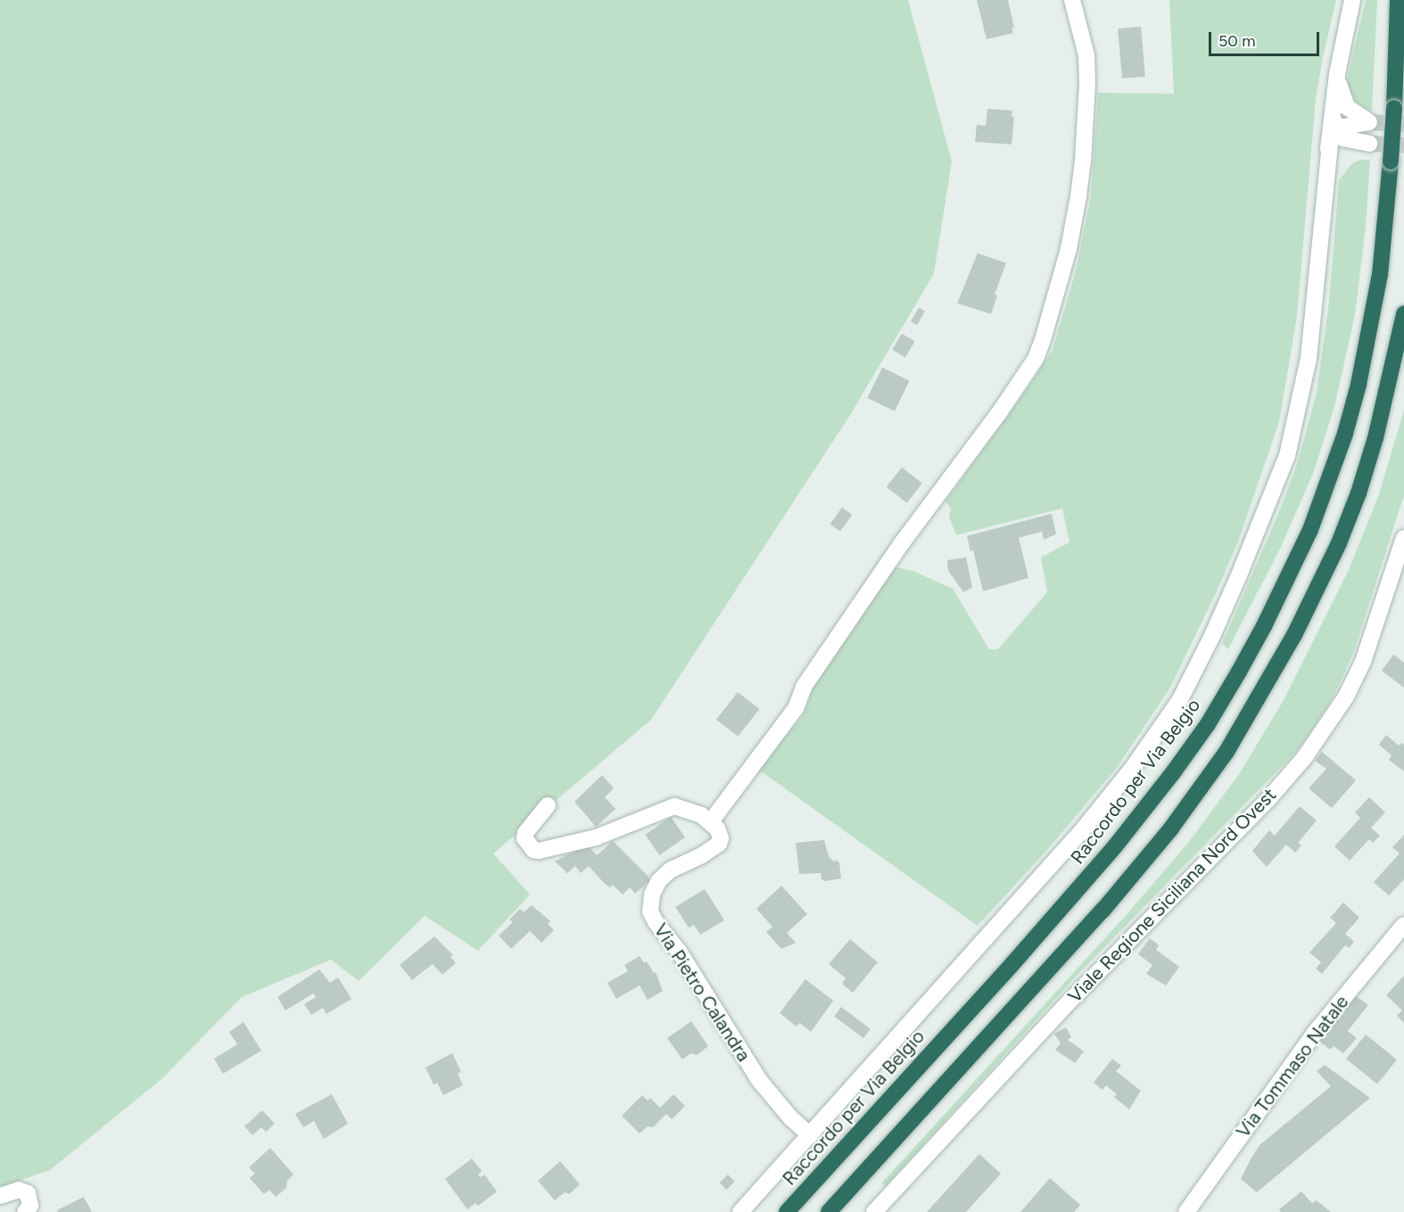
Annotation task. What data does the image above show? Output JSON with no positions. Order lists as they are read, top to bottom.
{
  "streets": {
    "highway": ["Raccordo per Via Belgio"],
    "street": ["Viale Regione Siciliana Nord Ovest", "Via Pietro Calandra", "Via Tommaso Natale"]
  },
  "scale_bar": "50 m"
}
